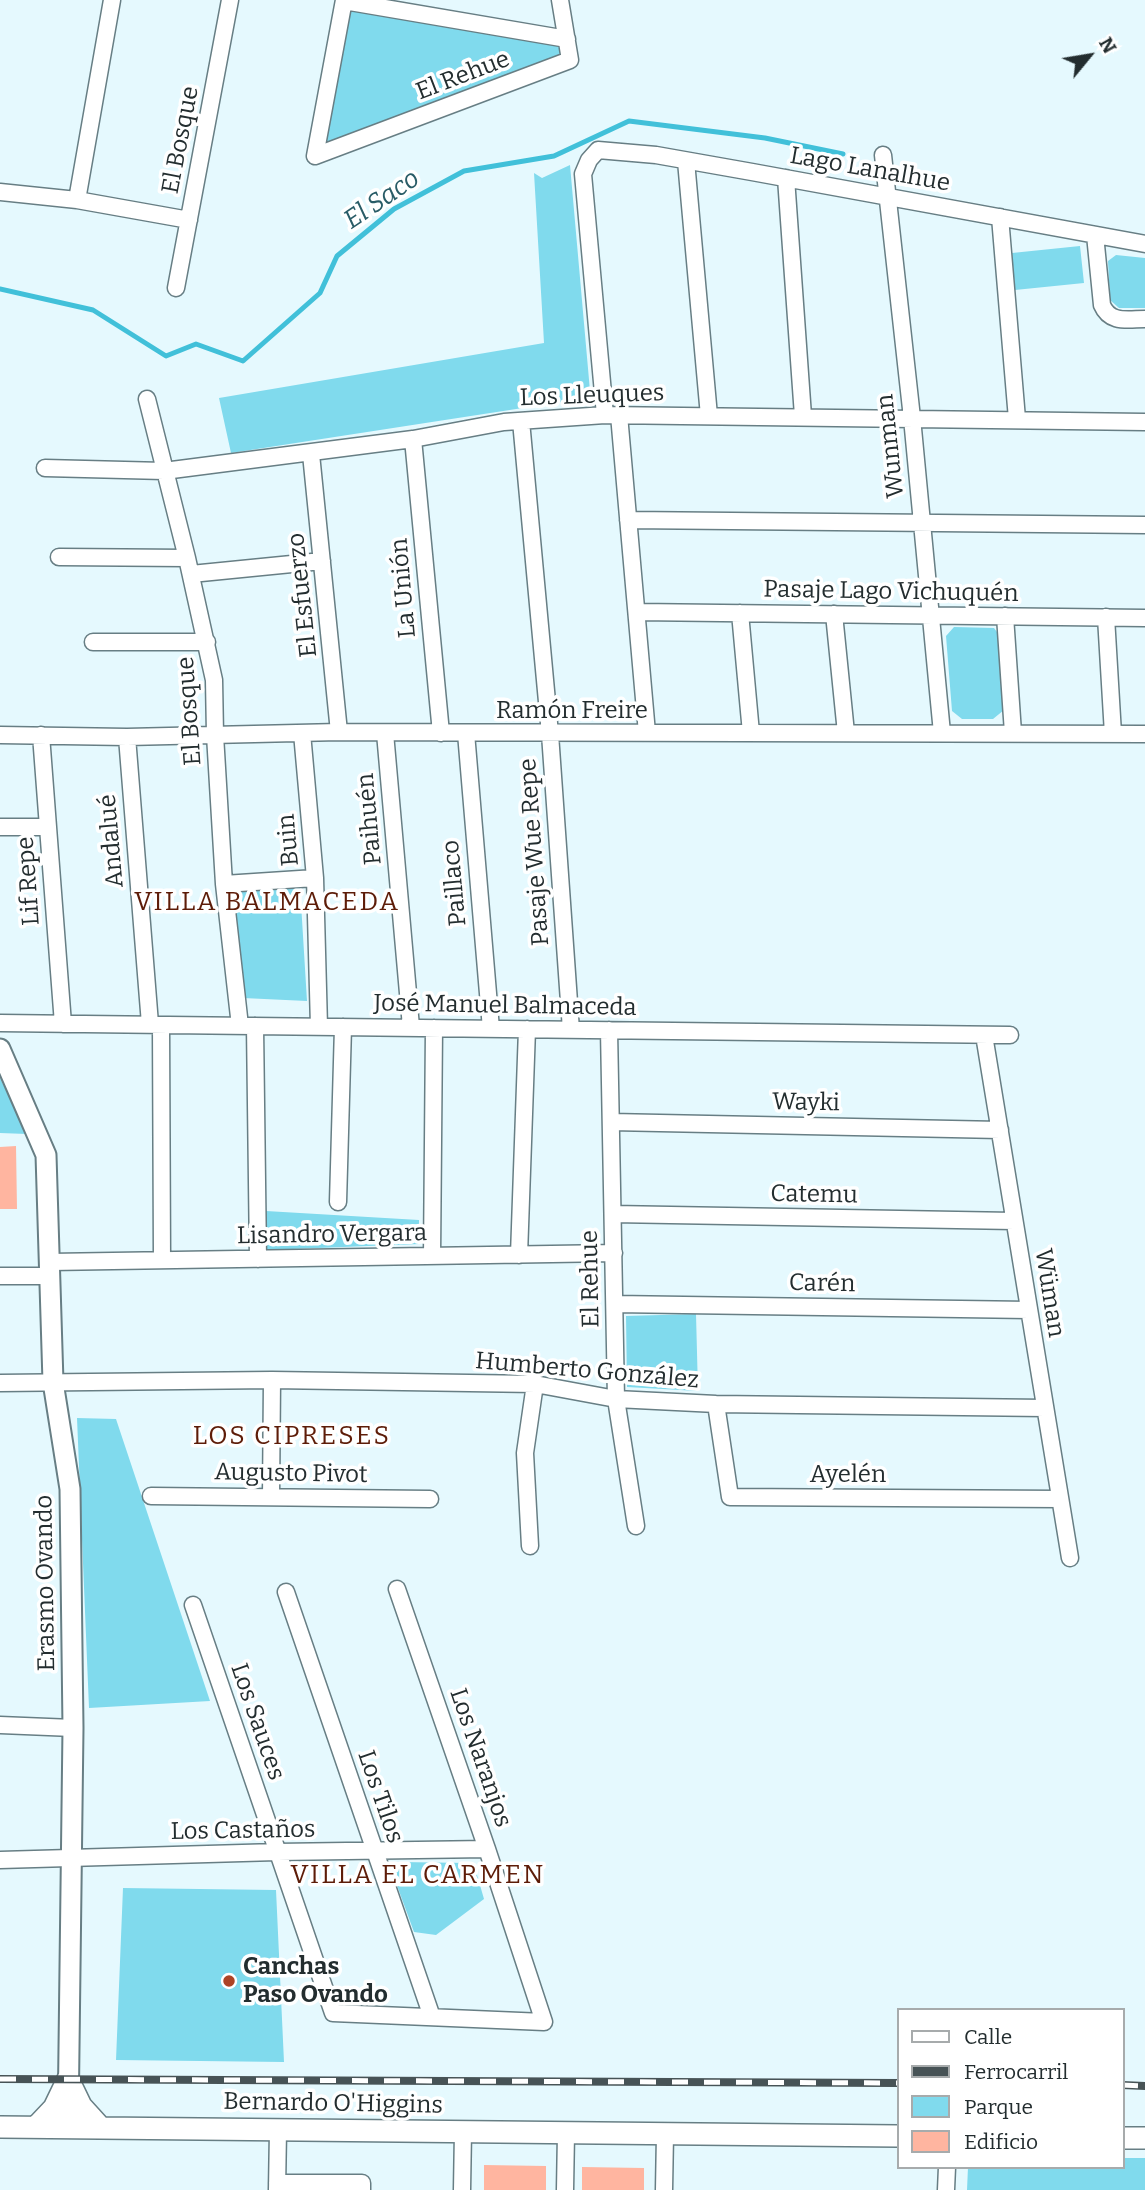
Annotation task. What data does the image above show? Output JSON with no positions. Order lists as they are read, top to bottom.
{
  "streets": {
    "main road": ["Bernardo O'Higgins"],
    "street": [
      "El Rehue",
      "El Bosque",
      "Lago Lanalhue",
      "Los Lleuques",
      "Wunman",
      "La Unión",
      "Pasaje Lago Vichuquén",
      "El Esfuerzo",
      "Ramón Freire",
      "Paihuén",
      "Buin",
      "Andalué",
      "Pasaje Wue Repe",
      "Lif Repe",
      "Paillaco",
      "José Manuel Balmaceda",
      "Wayki",
      "Catemu",
      "Lisandro Vergara",
      "Carén",
      "Wüman",
      "Humberto González",
      "Augusto Pivot",
      "Ayelén",
      "Erasmo Ovando",
      "Los Sauces",
      "Los Naranjos",
      "Los Tilos",
      "Los Castaños"
    ]
  },
  "crossings": [
    ["El Rehue", "José Manuel Balmaceda"],
    ["El Rehue", "Wayki"],
    ["El Rehue", "Catemu"],
    ["El Rehue", "Lisandro Vergara"],
    ["El Rehue", "Carén"],
    ["El Rehue", "Humberto González"],
    ["El Bosque", "Los Lleuques"],
    ["El Bosque", "Ramón Freire"],
    ["El Bosque", "José Manuel Balmaceda"],
    ["El Bosque", "Lisandro Vergara"],
    ["Lago Lanalhue", "Los Lleuques"],
    ["Lago Lanalhue", "Wunman"],
    ["Los Lleuques", "Wunman"],
    ["Los Lleuques", "La Unión"],
    ["Los Lleuques", "El Esfuerzo"],
    ["Los Lleuques", "Pasaje Wue Repe"],
    ["Wunman", "Pasaje Lago Vichuquén"],
    ["Wunman", "Ramón Freire"],
    ["La Unión", "Ramón Freire"],
    ["El Esfuerzo", "Ramón Freire"],
    ["Ramón Freire", "Paihuén"],
    ["Ramón Freire", "Buin"],
    ["Ramón Freire", "Andalué"],
    ["Ramón Freire", "Pasaje Wue Repe"],
    ["Ramón Freire", "Lif Repe"],
    ["Ramón Freire", "Paillaco"],
    ["Paihuén", "José Manuel Balmaceda"],
    ["Buin", "José Manuel Balmaceda"],
    ["Andalué", "José Manuel Balmaceda"],
    ["Andalué", "Lisandro Vergara"],
    ["Pasaje Wue Repe", "José Manuel Balmaceda"],
    ["Lif Repe", "José Manuel Balmaceda"],
    ["Paillaco", "José Manuel Balmaceda"],
    ["José Manuel Balmaceda", "Wüman"],
    ["Wayki", "Wüman"],
    ["Catemu", "Wüman"],
    ["Lisandro Vergara", "Erasmo Ovando"],
    ["Carén", "Wüman"],
    ["Wüman", "Humberto González"],
    ["Wüman", "Ayelén"],
    ["Humberto González", "Ayelén"],
    ["Humberto González", "Erasmo Ovando"],
    ["Erasmo Ovando", "Los Castaños"],
    ["Erasmo Ovando", "Bernardo O'Higgins"],
    ["Los Sauces", "Los Naranjos"],
    ["Los Sauces", "Los Tilos"],
    ["Los Sauces", "Los Castaños"],
    ["Los Naranjos", "Los Tilos"],
    ["Los Naranjos", "Los Castaños"],
    ["Los Tilos", "Los Castaños"]
  ],
  "districts": ["VILLA BALMACEDA", "LOS CIPRESES", "VILLA EL CARMEN"],
  "water": ["El Saco"],
  "places": ["Canchas Paso Ovando"],
  "legend": [
    "Calle",
    "Ferrocarril",
    "Parque",
    "Edificio"
  ],
  "north": "top right"
}
